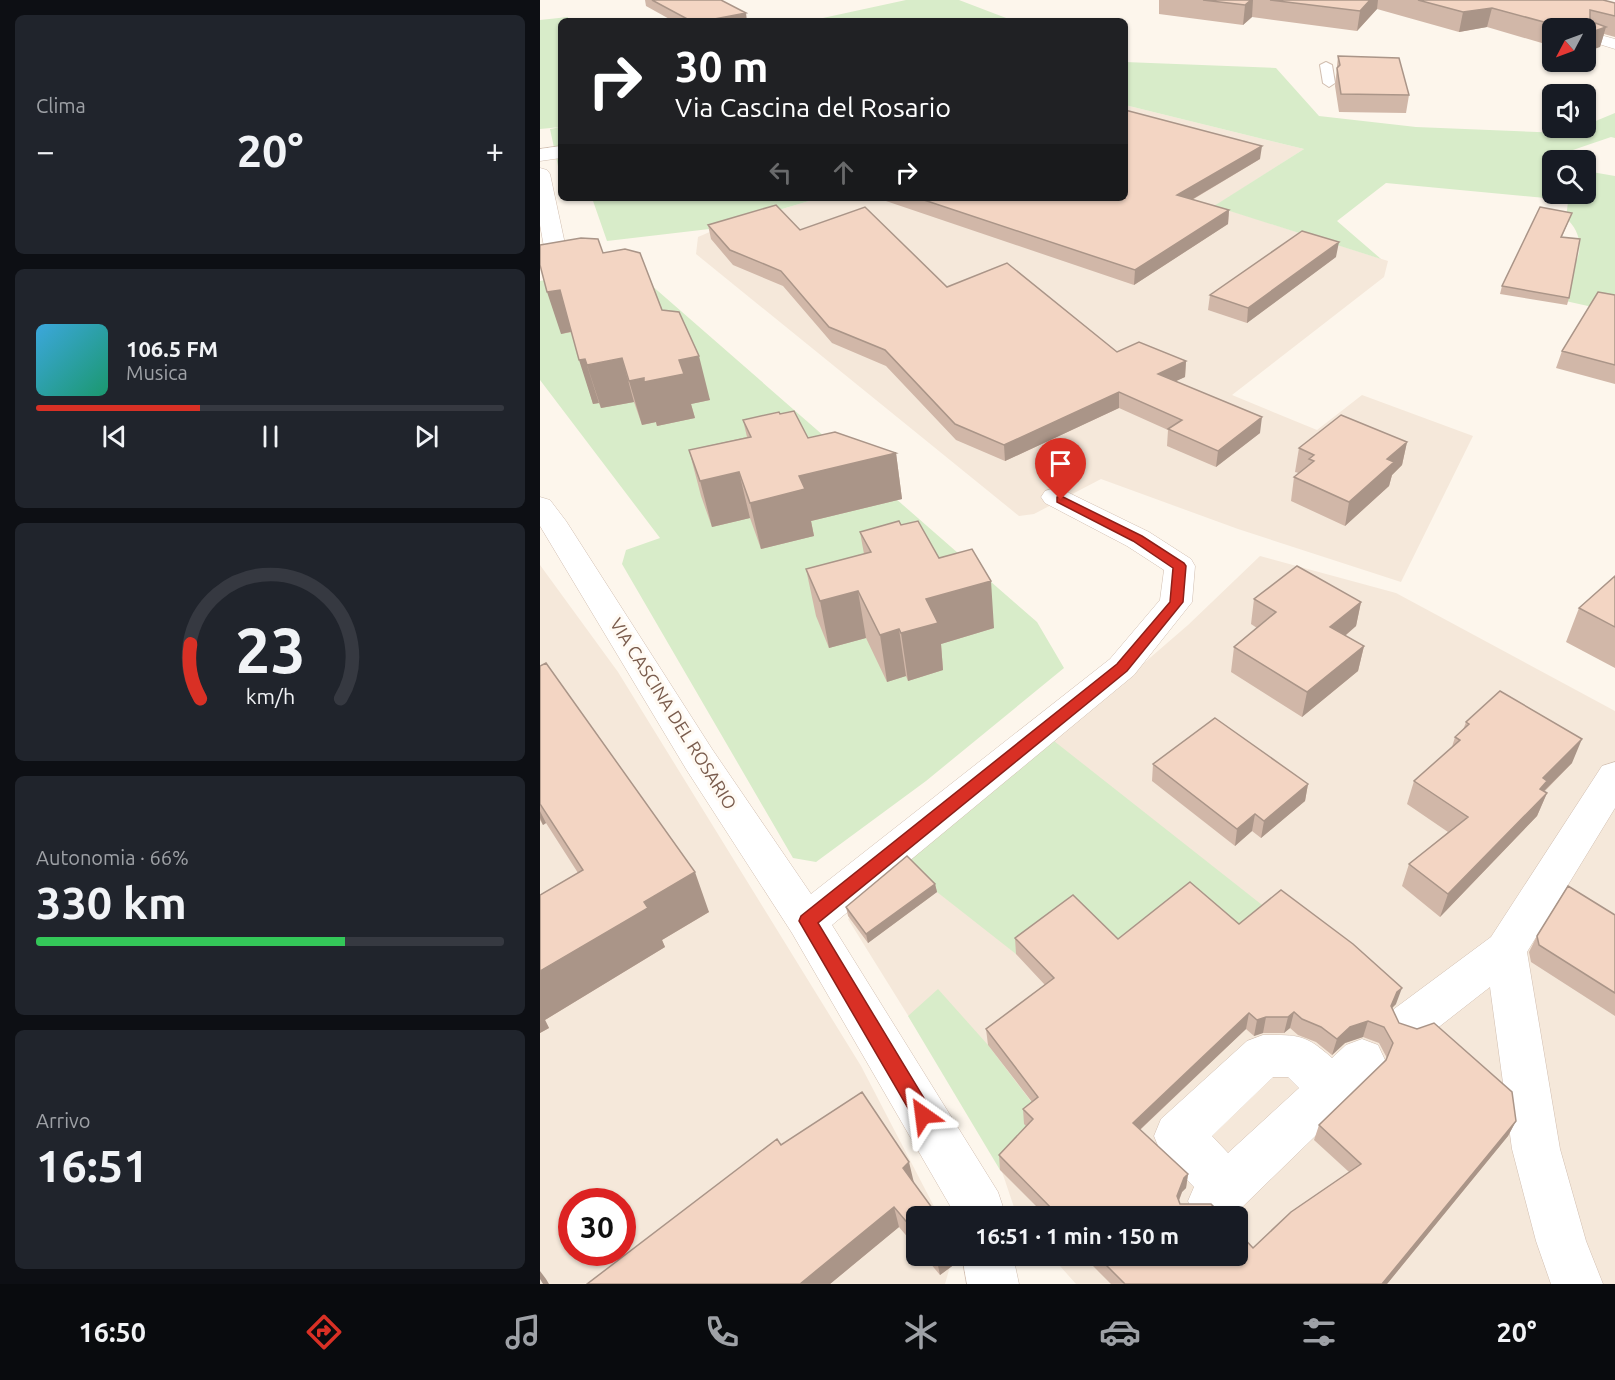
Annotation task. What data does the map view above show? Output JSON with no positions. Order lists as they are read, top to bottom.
{
  "streets": {
    "street": ["VIA CASCINA DEL ROSARIO"]
  },
  "north": "bottom left",
  "page": {
    "tile": [
      "Clima",
      ["Autonomia · 66%", "330 km"],
      ["Arrivo", "16:51"]
    ],
    "turn": ["30 m", "Via Cascina del Rosario"],
    "heat": ["−", "20°", "+"],
    "song": ["106.5 FM", "Musica"],
    "limit": "30",
    "trip": "16:51 · 1 min · 150 m",
    "tabs": ["16:50", "20°"],
    "gauge": ["23", "km/h"]
  }
}
